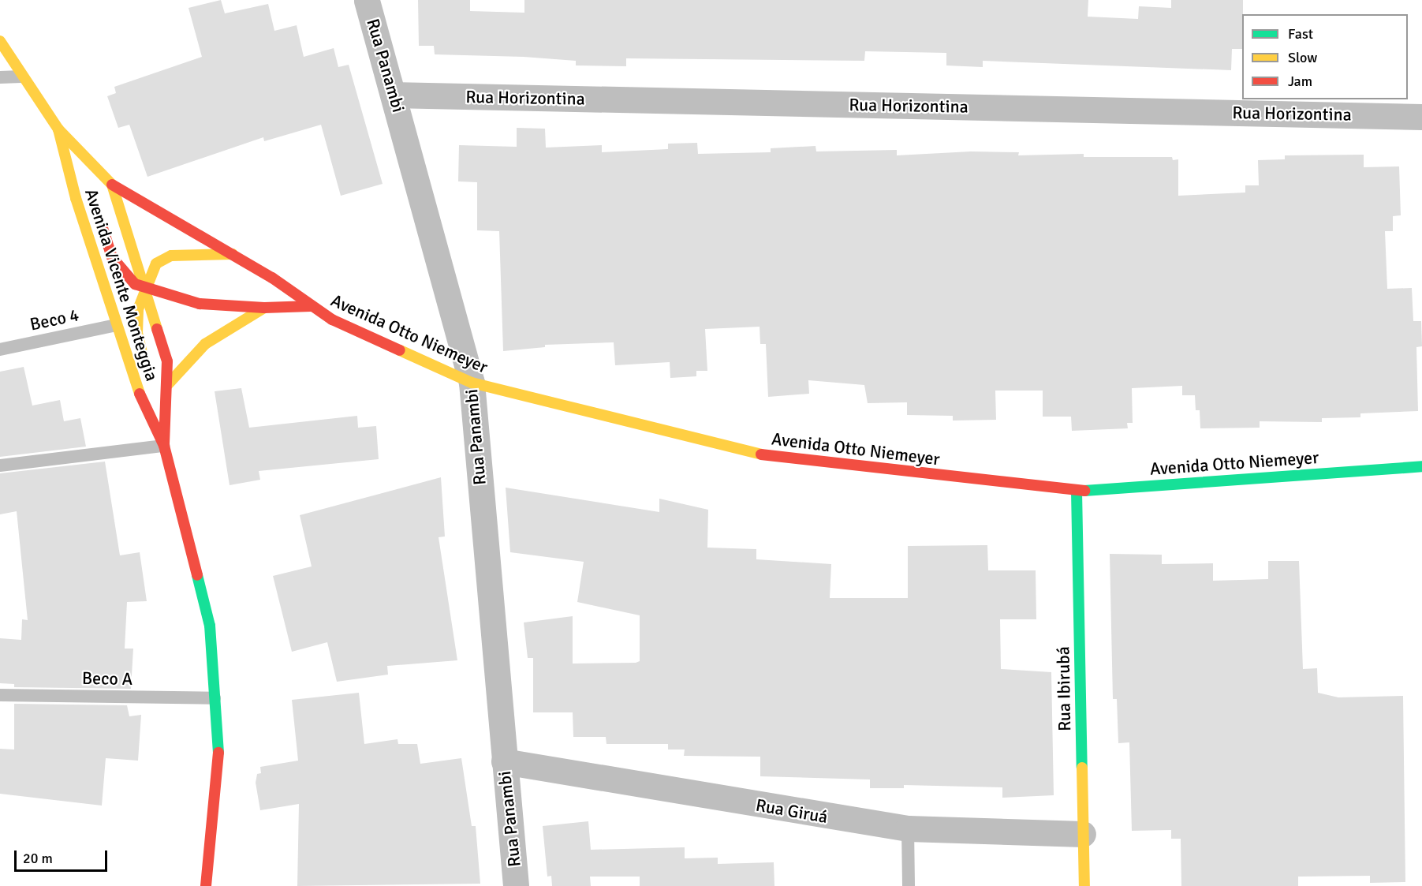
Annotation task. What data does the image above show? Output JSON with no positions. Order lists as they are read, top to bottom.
{
  "streets": {
    "main road": ["Avenida Vicente Monteggia", "Avenida Otto Niemeyer", "Rua Ibirubá"],
    "street": ["Rua Panambi", "Rua Horizontina", "Rua Giruá"],
    "lane": ["Beco 4", "Beco A"]
  },
  "crossings": [
    ["Rua Panambi", "Rua Horizontina"],
    ["Rua Panambi", "Avenida Otto Niemeyer"],
    ["Rua Panambi", "Rua Giruá"],
    ["Avenida Vicente Monteggia", "Beco 4"],
    ["Avenida Vicente Monteggia", "Avenida Otto Niemeyer"],
    ["Avenida Vicente Monteggia", "Beco A"],
    ["Avenida Otto Niemeyer", "Rua Ibirubá"],
    ["Rua Ibirubá", "Rua Giruá"]
  ],
  "legend": ["Fast", "Slow", "Jam"],
  "scale_bar": "20 m"
}
